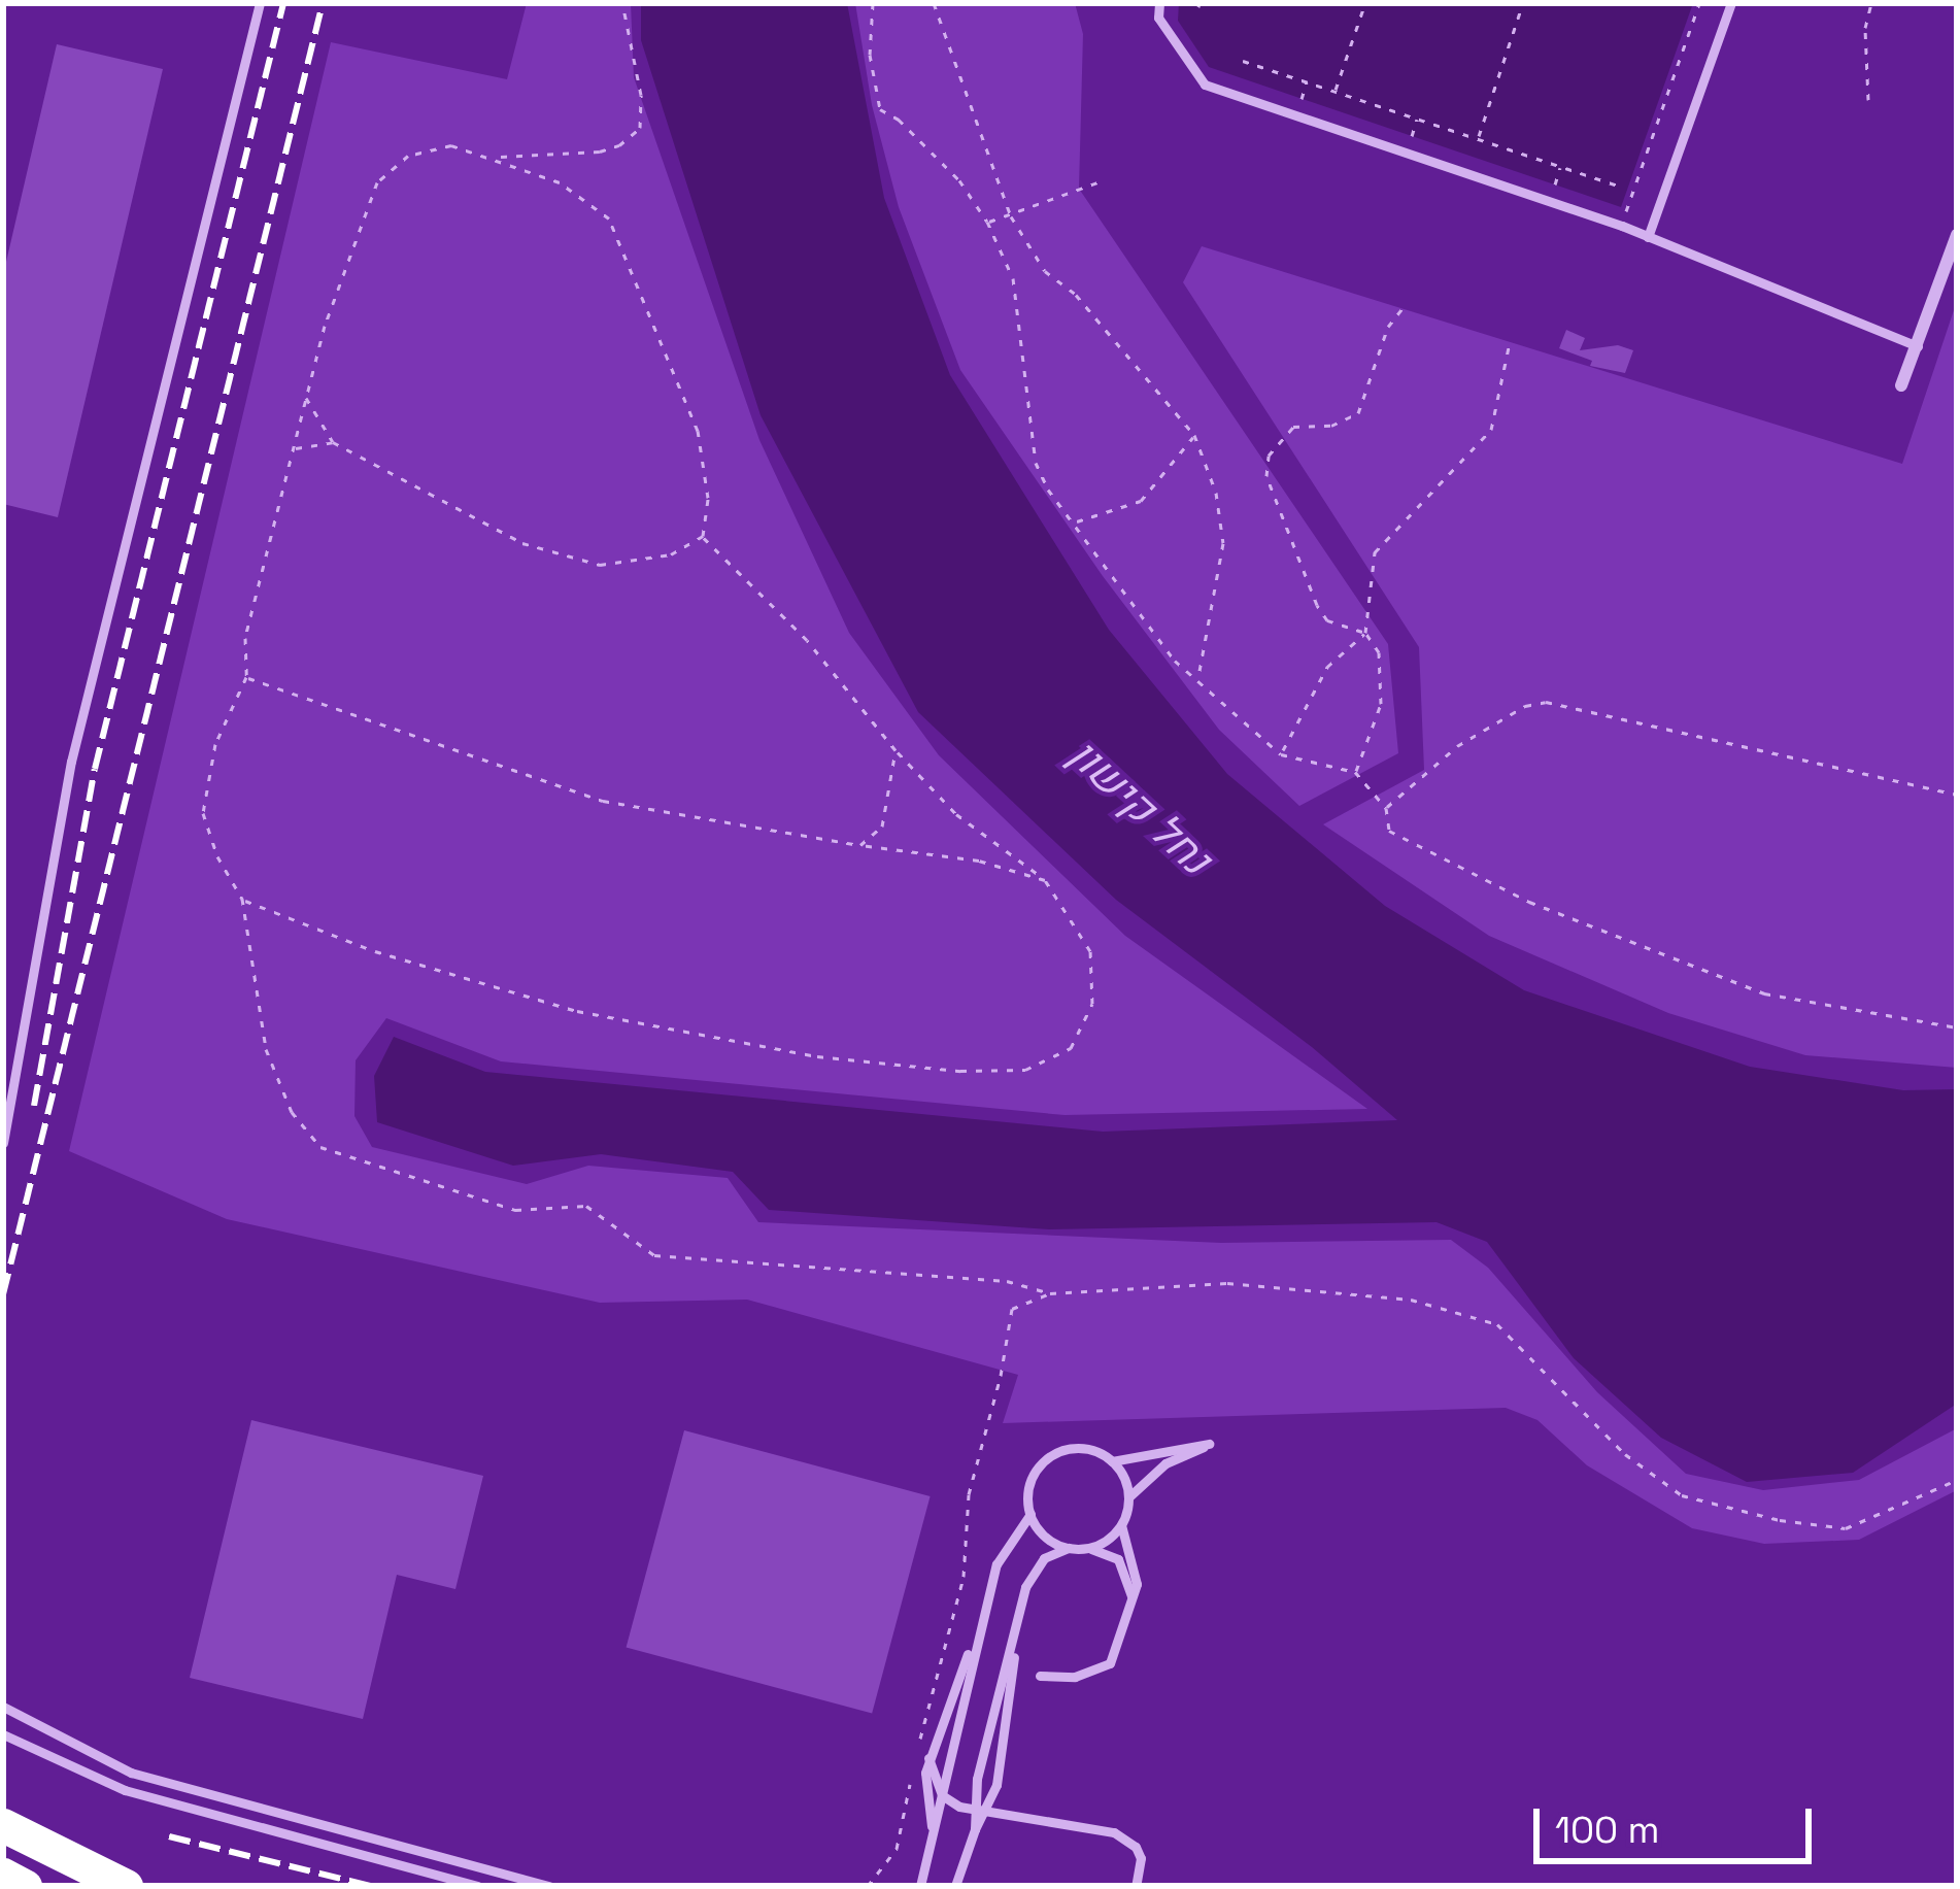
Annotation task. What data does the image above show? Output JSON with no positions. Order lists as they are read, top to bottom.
{
  "water": ["נחל קישון"],
  "scale_bar": "100 m"
}
